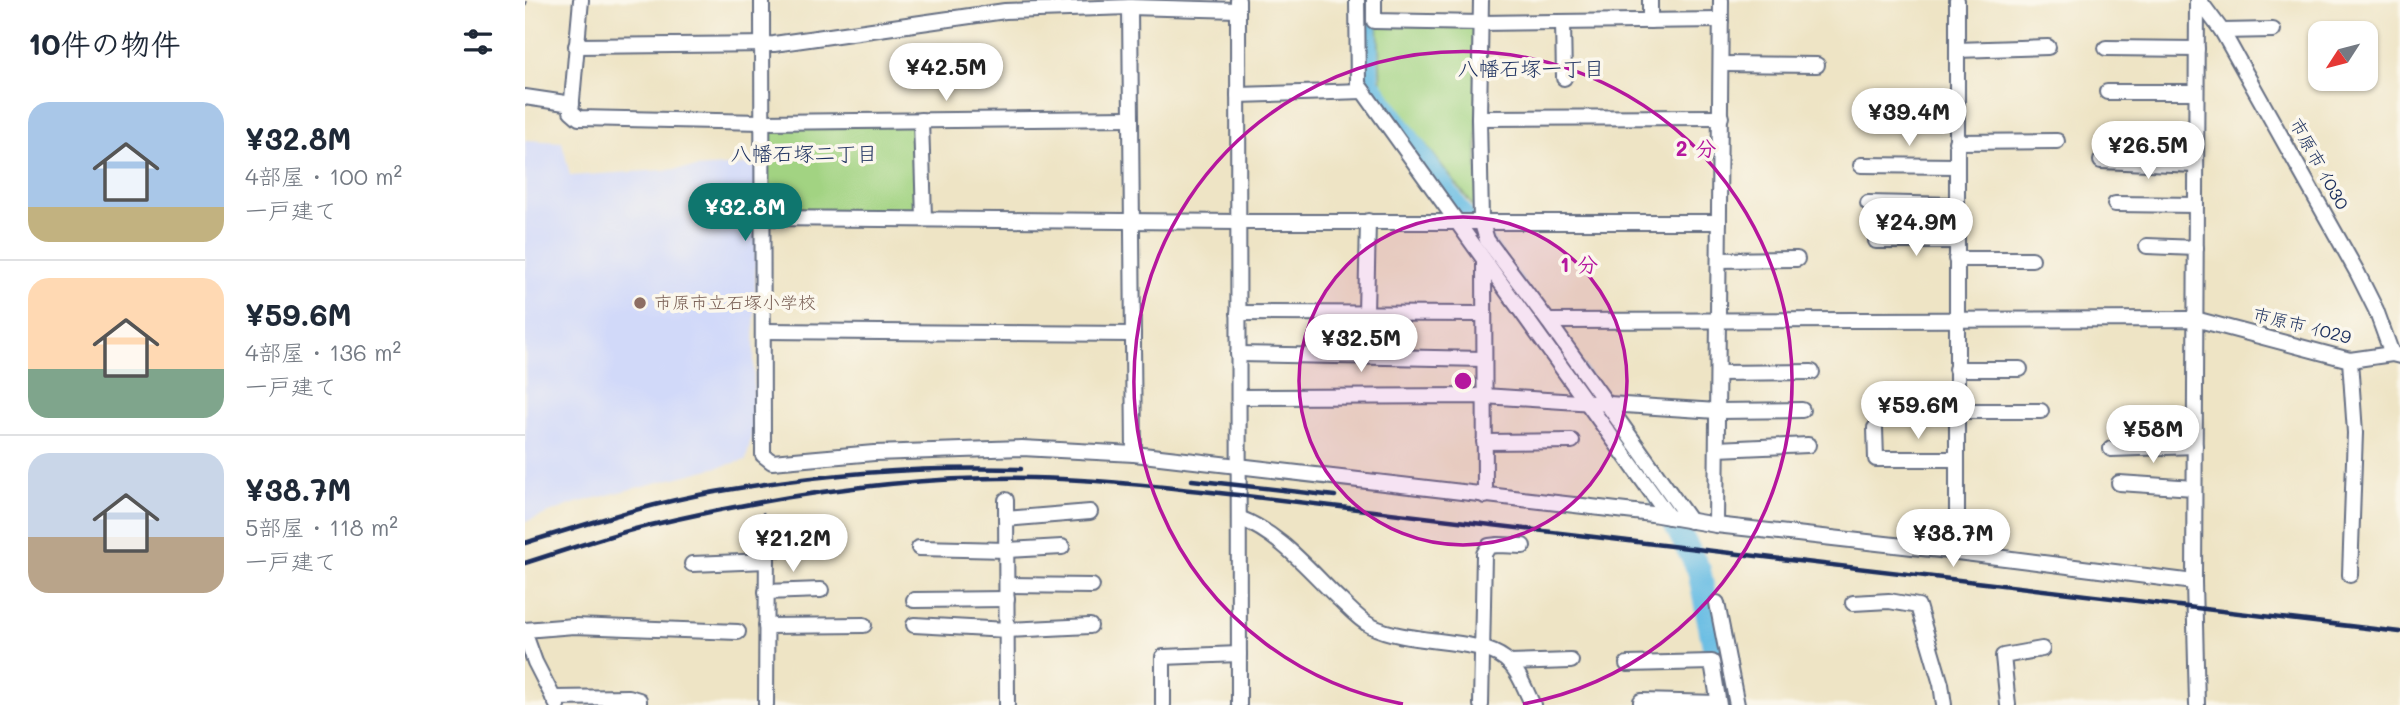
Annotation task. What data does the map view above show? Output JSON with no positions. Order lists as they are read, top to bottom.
{
  "streets": {
    "street": ["市原市 ｲ030", "市原市 ｲ029"]
  },
  "crossings": [
    ["市原市 ｲ030", "市原市 ｲ029"]
  ],
  "districts": ["八幡石塚一丁目", "八幡石塚二丁目"],
  "places": ["市原市立石塚小学校"],
  "north": "bottom left",
  "page": {
    "heading": "10件の物件",
    "price": [
      "¥42.5M",
      "¥39.4M",
      "¥26.5M",
      "¥32.8M",
      "¥24.9M",
      "¥32.5M",
      "¥59.6M",
      "¥58M",
      "¥38.7M",
      "¥21.2M"
    ],
    "list": [
      {
        "name": "¥32.8M",
        "note": "4部屋 · 100 m² · 一戸建て"
      },
      {
        "name": "¥59.6M",
        "note": "4部屋 · 136 m² · 一戸建て"
      },
      {
        "name": "¥38.7M",
        "note": "5部屋 · 118 m² · 一戸建て"
      }
    ]
  },
  "rings": ["2 分", "1 分"]
}
